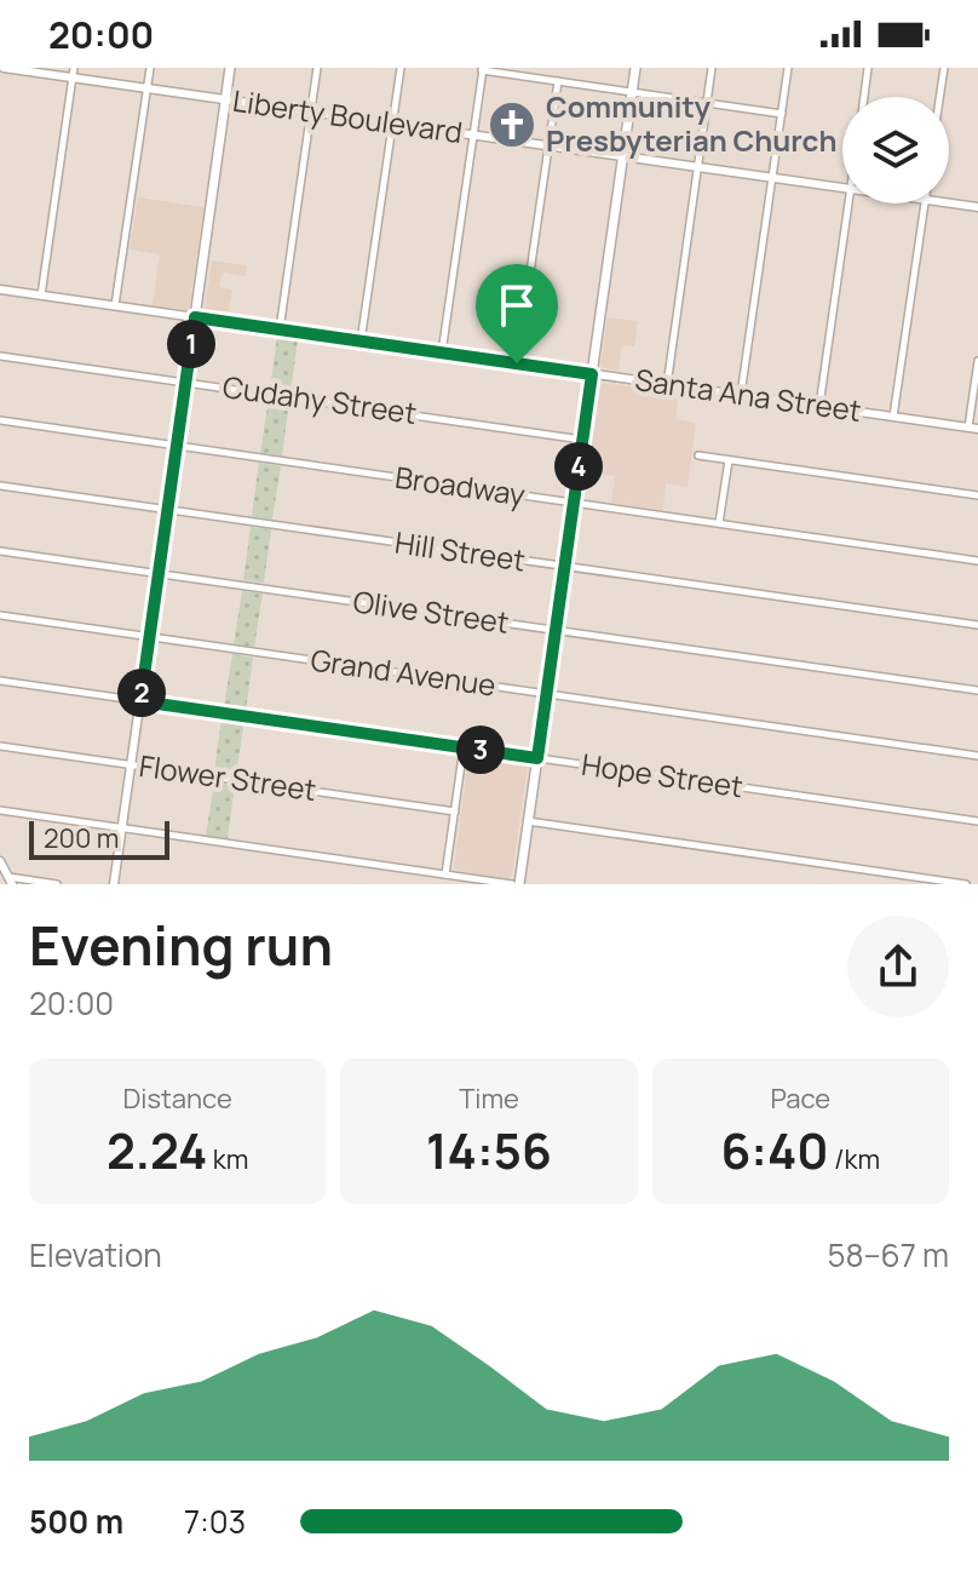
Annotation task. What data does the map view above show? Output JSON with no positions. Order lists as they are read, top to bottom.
{
  "streets": {
    "street": [
      "Liberty Boulevard",
      "Santa Ana Street",
      "Cudahy Street",
      "Broadway",
      "Hill Street",
      "Olive Street",
      "Grand Avenue",
      "Hope Street",
      "Flower Street"
    ]
  },
  "places": {
    "church": ["Community Presbyterian Church"]
  },
  "scale_bar": "200 m",
  "page": {
    "status": "20:00",
    "pins": [
      "1",
      "4",
      "2",
      "3"
    ],
    "scale": "200 m",
    "heading": ["Evening run", "20:00"],
    "stats": [
      ["Distance", "2.24 km"],
      ["Time", "14:56"],
      ["Pace", "6:40 /km"]
    ],
    "chart": ["Elevation", "58–67 m"],
    "list": [
      {
        "name": "500 m",
        "note": "7:03"
      }
    ]
  }
}
